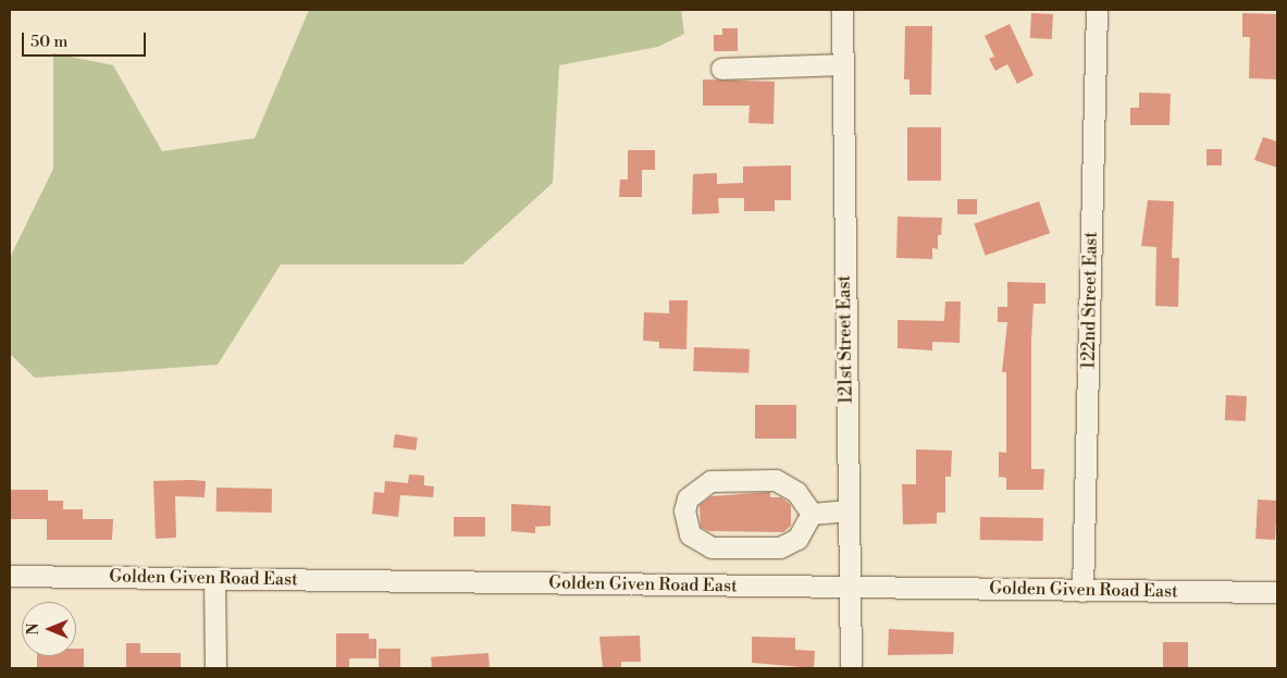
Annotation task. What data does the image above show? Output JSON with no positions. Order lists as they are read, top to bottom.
{
  "streets": {
    "street": ["122nd Street East", "121st Street East", "Golden Given Road East"]
  },
  "crossings": [
    ["122nd Street East", "Golden Given Road East"],
    ["121st Street East", "Golden Given Road East"]
  ],
  "scale_bar": "50 m",
  "north": "left"
}
